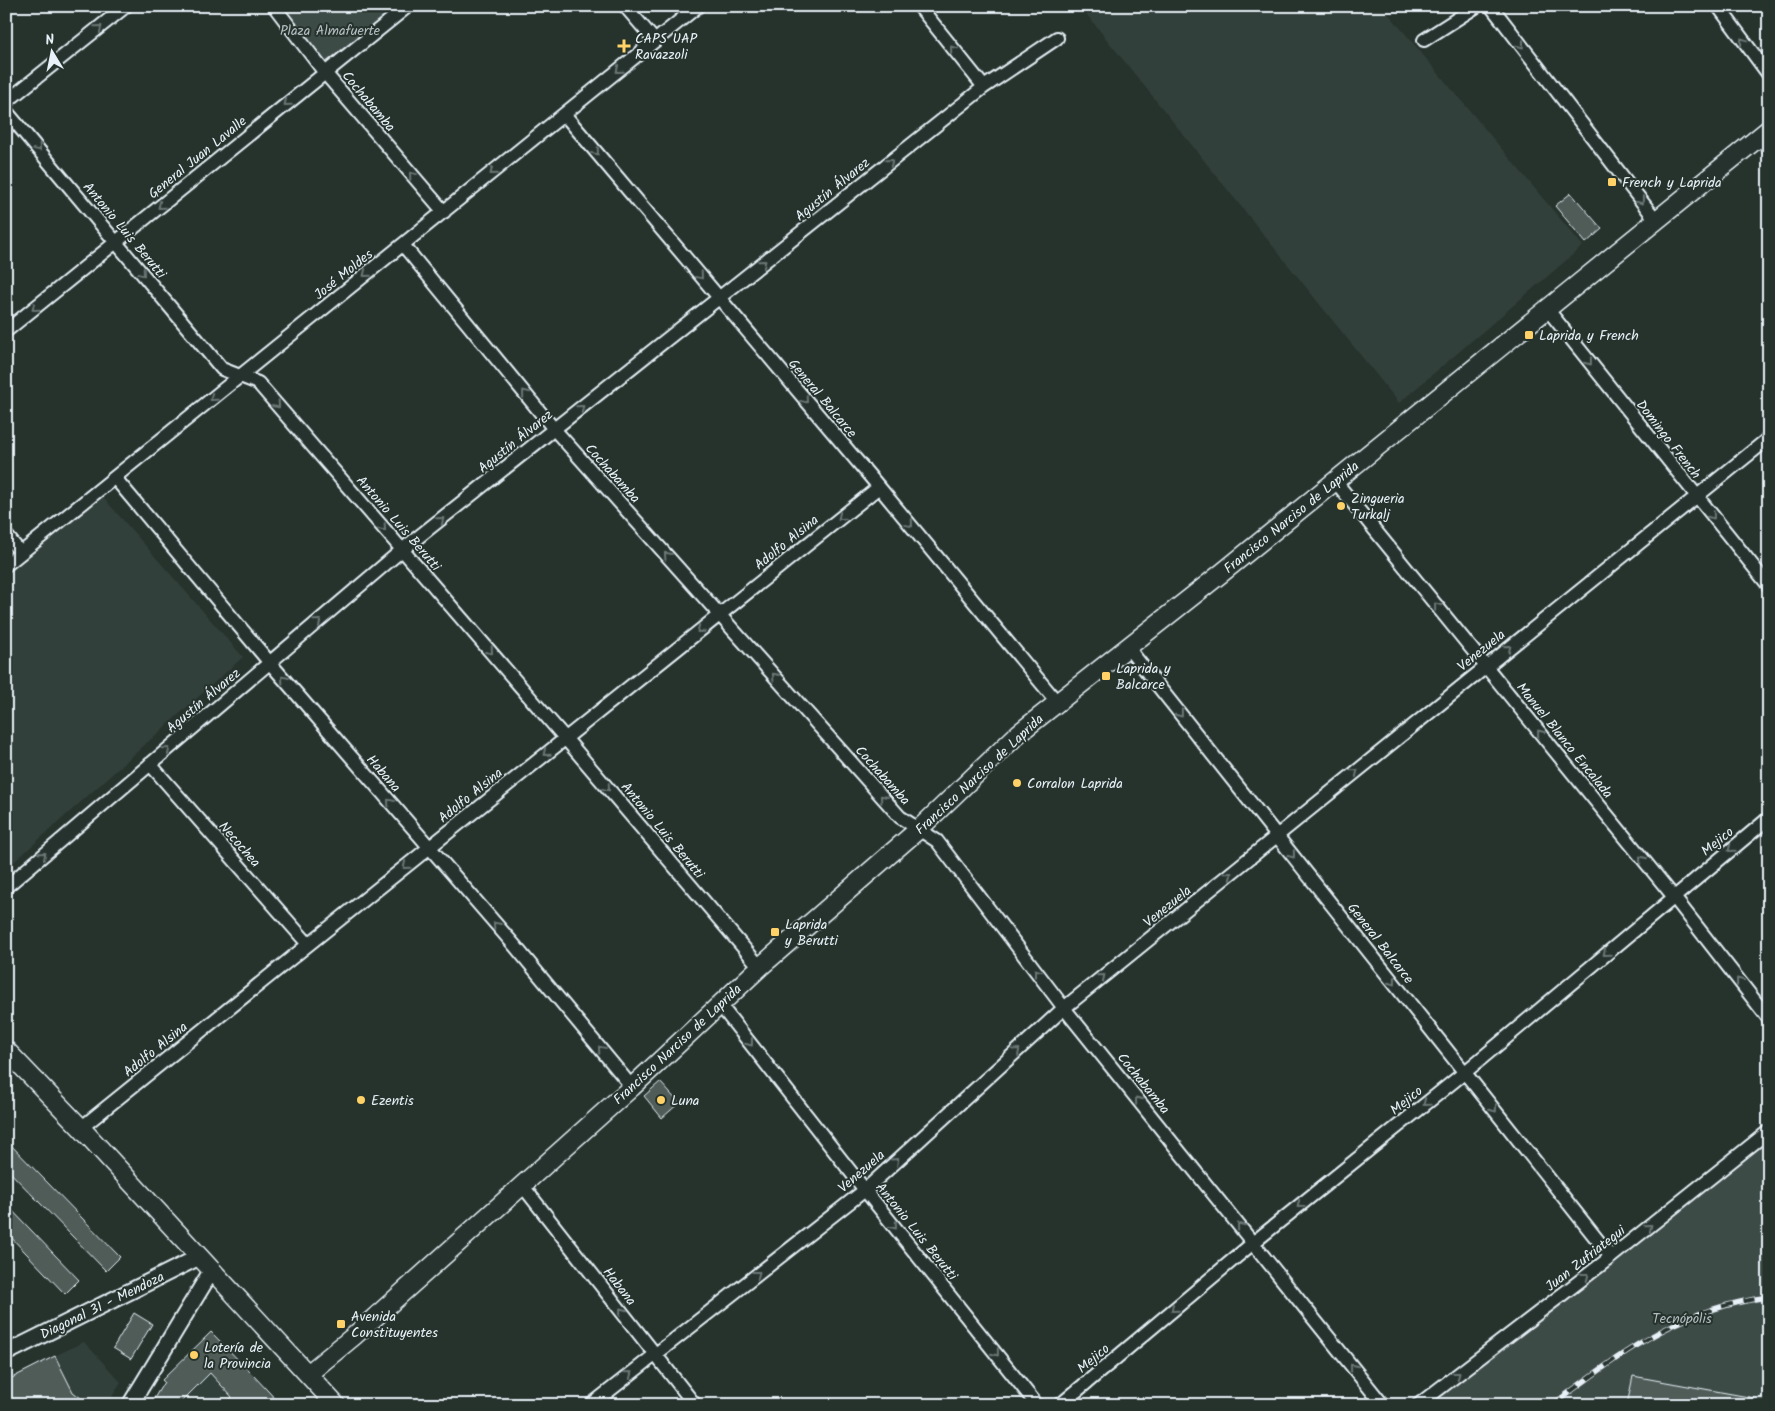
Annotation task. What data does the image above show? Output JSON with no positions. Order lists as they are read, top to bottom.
{
  "streets": {
    "main road": ["Francisco Narciso de Laprida"],
    "street": [
      "Cochabamba",
      "General Juan Lavalle",
      "Agustín Álvarez",
      "Antonio Luis Berutti",
      "José Moldes",
      "General Balcarce",
      "Domingo French",
      "Adolfo Alsina",
      "Venezuela",
      "Manuel Blanco Encalada",
      "Habana",
      "Mejico",
      "Necochea",
      "Juan Zufriategui",
      "Diagonal 31 - Mendoza"
    ]
  },
  "crossings": [
    ["Cochabamba", "General Juan Lavalle"],
    ["Cochabamba", "Agustín Álvarez"],
    ["Cochabamba", "José Moldes"],
    ["Cochabamba", "Francisco Narciso de Laprida"],
    ["Cochabamba", "Adolfo Alsina"],
    ["Cochabamba", "Venezuela"],
    ["Cochabamba", "Mejico"],
    ["General Juan Lavalle", "Antonio Luis Berutti"],
    ["Agustín Álvarez", "Antonio Luis Berutti"],
    ["Agustín Álvarez", "General Balcarce"],
    ["Agustín Álvarez", "Habana"],
    ["Agustín Álvarez", "Necochea"],
    ["Antonio Luis Berutti", "José Moldes"],
    ["Antonio Luis Berutti", "Francisco Narciso de Laprida"],
    ["Antonio Luis Berutti", "Adolfo Alsina"],
    ["Antonio Luis Berutti", "Venezuela"],
    ["José Moldes", "General Balcarce"],
    ["José Moldes", "Habana"],
    ["General Balcarce", "Francisco Narciso de Laprida"],
    ["General Balcarce", "Adolfo Alsina"],
    ["General Balcarce", "Venezuela"],
    ["General Balcarce", "Mejico"],
    ["General Balcarce", "Juan Zufriategui"],
    ["Domingo French", "Francisco Narciso de Laprida"],
    ["Domingo French", "Venezuela"],
    ["Francisco Narciso de Laprida", "Manuel Blanco Encalada"],
    ["Francisco Narciso de Laprida", "Habana"],
    ["Adolfo Alsina", "Habana"],
    ["Adolfo Alsina", "Necochea"],
    ["Venezuela", "Manuel Blanco Encalada"],
    ["Venezuela", "Habana"],
    ["Manuel Blanco Encalada", "Mejico"]
  ],
  "one_way": [
    "Cochabamba",
    "General Juan Lavalle",
    "Agustín Álvarez",
    "Antonio Luis Berutti",
    "José Moldes",
    "General Balcarce",
    "Domingo French",
    "Adolfo Alsina",
    "Venezuela",
    "Manuel Blanco Encalada",
    "Habana",
    "Mejico",
    "Juan Zufriategui"
  ],
  "parks": ["Plaza Almafuerte", "Tecnópolis"],
  "places": {
    "health": ["CAPS UAP Ravazzoli"],
    "transit": [
      "French y Laprida",
      "Laprida y French",
      "Laprida y Balcarce",
      "Laprida y Berutti",
      "Avenida Constituyentes"
    ],
    "other": [
      "Zingueria Turkalj",
      "Corralon Laprida",
      "Ezentis",
      "Luna",
      "Lotería de la Provincia"
    ]
  },
  "north": "top"
}
